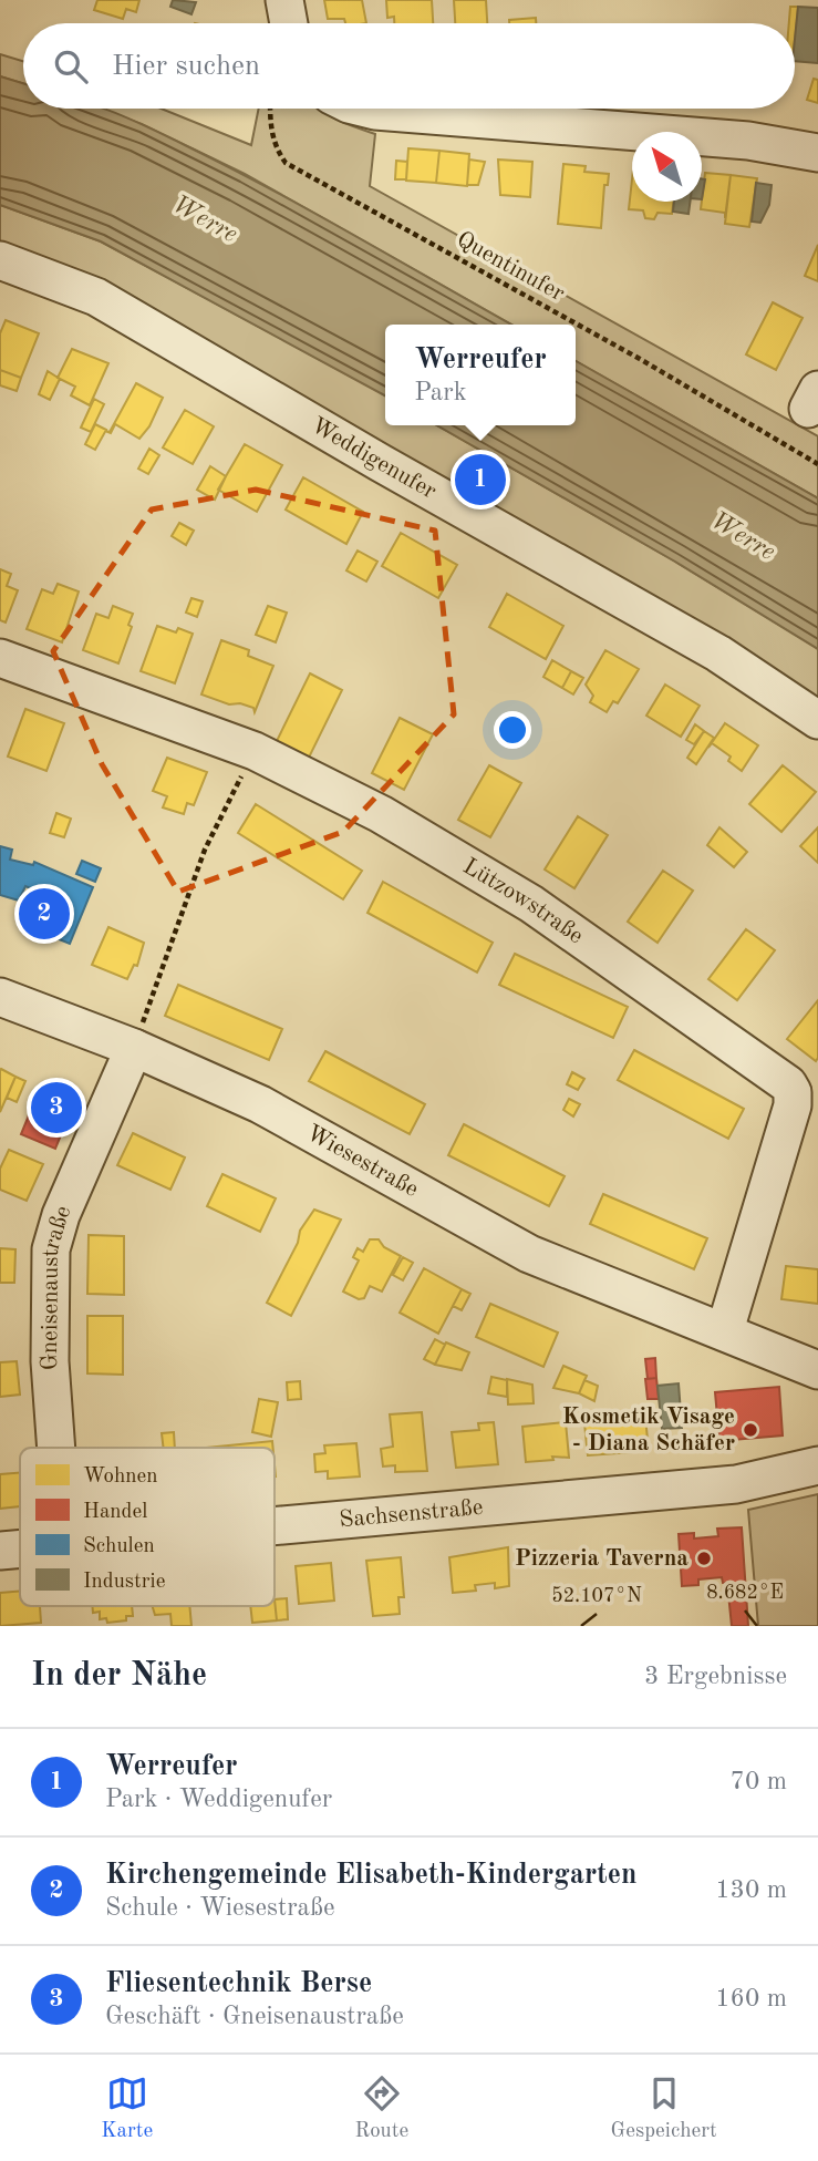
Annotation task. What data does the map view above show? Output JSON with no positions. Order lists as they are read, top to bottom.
{
  "streets": {
    "street": [
      "Weddigenufer",
      "Lützowstraße",
      "Wiesestraße",
      "Gneisenaustraße",
      "Sachsenstraße"
    ],
    "path": ["Quentinufer"]
  },
  "crossings": [
    ["Lützowstraße", "Wiesestraße"],
    ["Wiesestraße", "Gneisenaustraße"]
  ],
  "water": ["Werre"],
  "places": ["Kosmetik Visage - Diana Schäfer", "Pizzeria Taverna"],
  "legend": [
    "Wohnen",
    "Handel",
    "Schulen",
    "Industrie"
  ],
  "north": "top left",
  "page": {
    "search": "Hier suchen",
    "popup": ["Werreufer", "Park"],
    "pins": ["1", "2", "3"],
    "heading": ["In der Nähe", "3 Ergebnisse"],
    "list": [
      {
        "mark": "1",
        "name": "Werreufer",
        "note": "Park · Weddigenufer",
        "value": "70 m"
      },
      {
        "mark": "2",
        "name": "Kirchengemeinde Elisabeth-Kindergarten",
        "note": "Schule · Wiesestraße",
        "value": "130 m"
      },
      {
        "mark": "3",
        "name": "Fliesentechnik Berse",
        "note": "Geschäft · Gneisenaustraße",
        "value": "160 m"
      }
    ],
    "nav": ["Karte", "Route", "Gespeichert"]
  },
  "coordinates": ["8.682°E", "52.107°N"]
}
